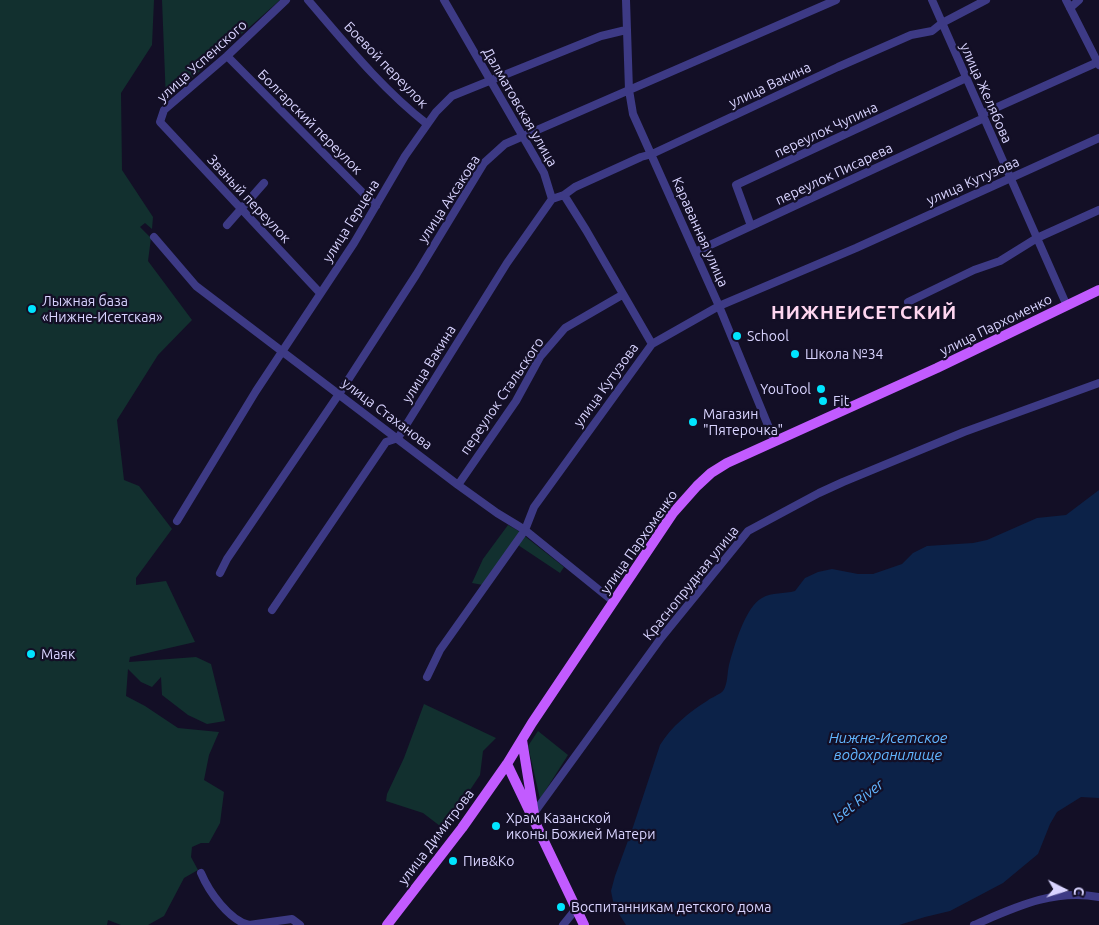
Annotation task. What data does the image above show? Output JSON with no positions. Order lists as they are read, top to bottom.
{
  "streets": {
    "main road": ["улица Пархоменко", "улица Димитрова"],
    "street": [
      "улица Успенского",
      "Боевой переулок",
      "улица Вакина",
      "улица Желябова",
      "Далматовская улица",
      "Болгарский переулок",
      "переулок Чупина",
      "переулок Писарева",
      "улица Кутузова",
      "Званый переулок",
      "улица Аксакова",
      "улица Герцена",
      "Караванная улица",
      "переулок Стальского",
      "улица Стаханова",
      "Краснопрудная улица"
    ]
  },
  "crossings": [
    ["улица Успенского", "Болгарский переулок"],
    ["улица Успенского", "Званый переулок"],
    ["Боевой переулок", "улица Герцена"],
    ["улица Вакина", "улица Желябова"],
    ["улица Вакина", "Далматовская улица"],
    ["улица Вакина", "Караванная улица"],
    ["улица Вакина", "улица Стаханова"],
    ["улица Желябова", "переулок Чупина"],
    ["улица Желябова", "переулок Писарева"],
    ["улица Желябова", "улица Кутузова"],
    ["улица Желябова", "улица Пархоменко"],
    ["Далматовская улица", "улица Аксакова"],
    ["Далматовская улица", "улица Герцена"],
    ["Болгарский переулок", "улица Герцена"],
    ["переулок Чупина", "переулок Писарева"],
    ["переулок Писарева", "Караванная улица"],
    ["улица Кутузова", "Караванная улица"],
    ["улица Кутузова", "улица Стаханова"],
    ["Званый переулок", "улица Герцена"],
    ["улица Аксакова", "Караванная улица"],
    ["улица Аксакова", "улица Стаханова"],
    ["улица Герцена", "Караванная улица"],
    ["улица Герцена", "улица Стаханова"],
    ["Караванная улица", "улица Пархоменко"],
    ["улица Пархоменко", "улица Стаханова"],
    ["улица Пархоменко", "улица Димитрова"],
    ["переулок Стальского", "улица Стаханова"]
  ],
  "districts": ["НИЖНЕИСЕТСКИЙ"],
  "water": ["Нижне-Исетское водохранилище", "Iset River"],
  "places": [
    "Лыжная база «Нижне-Исетская»",
    "School",
    "Школа №34",
    "YouTool",
    "Fit",
    "Магазин \"Пятерочка\"",
    "Маяк",
    "Храм Казанской иконы Божией Матери",
    "Пив&Ко",
    "Воспитанникам детского дома"
  ],
  "north": "right"
}
